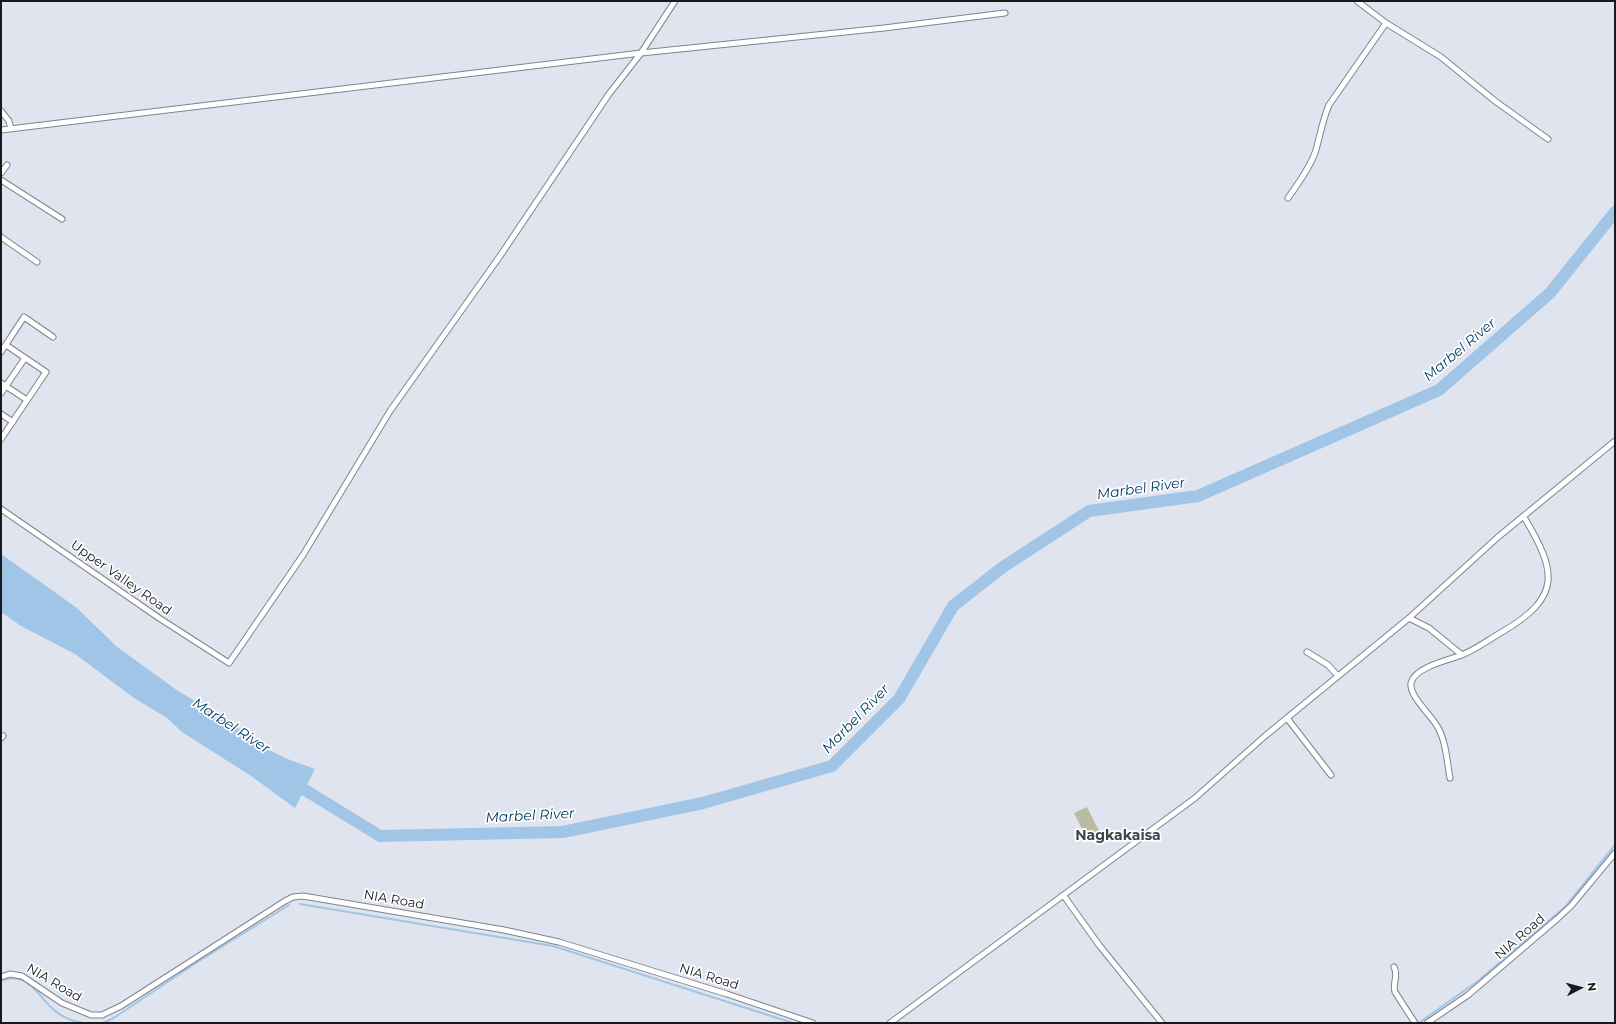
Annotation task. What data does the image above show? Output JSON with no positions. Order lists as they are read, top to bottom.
{
  "streets": {
    "street": ["Upper Valley Road", "NIA Road"]
  },
  "districts": ["Nagkakaisa"],
  "water": ["Marbel River"],
  "north": "right"
}
